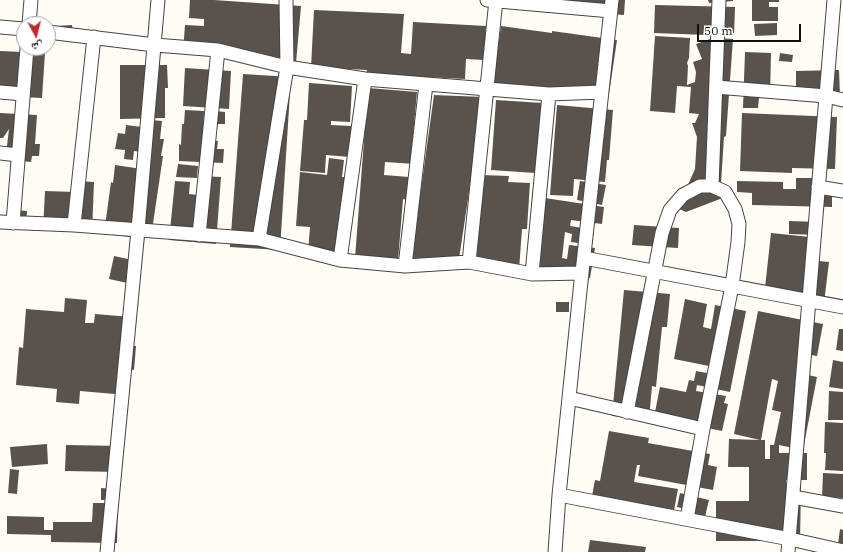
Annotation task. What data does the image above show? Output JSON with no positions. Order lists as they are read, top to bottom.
{
  "scale_bar": "50 m",
  "north": "bottom"
}
